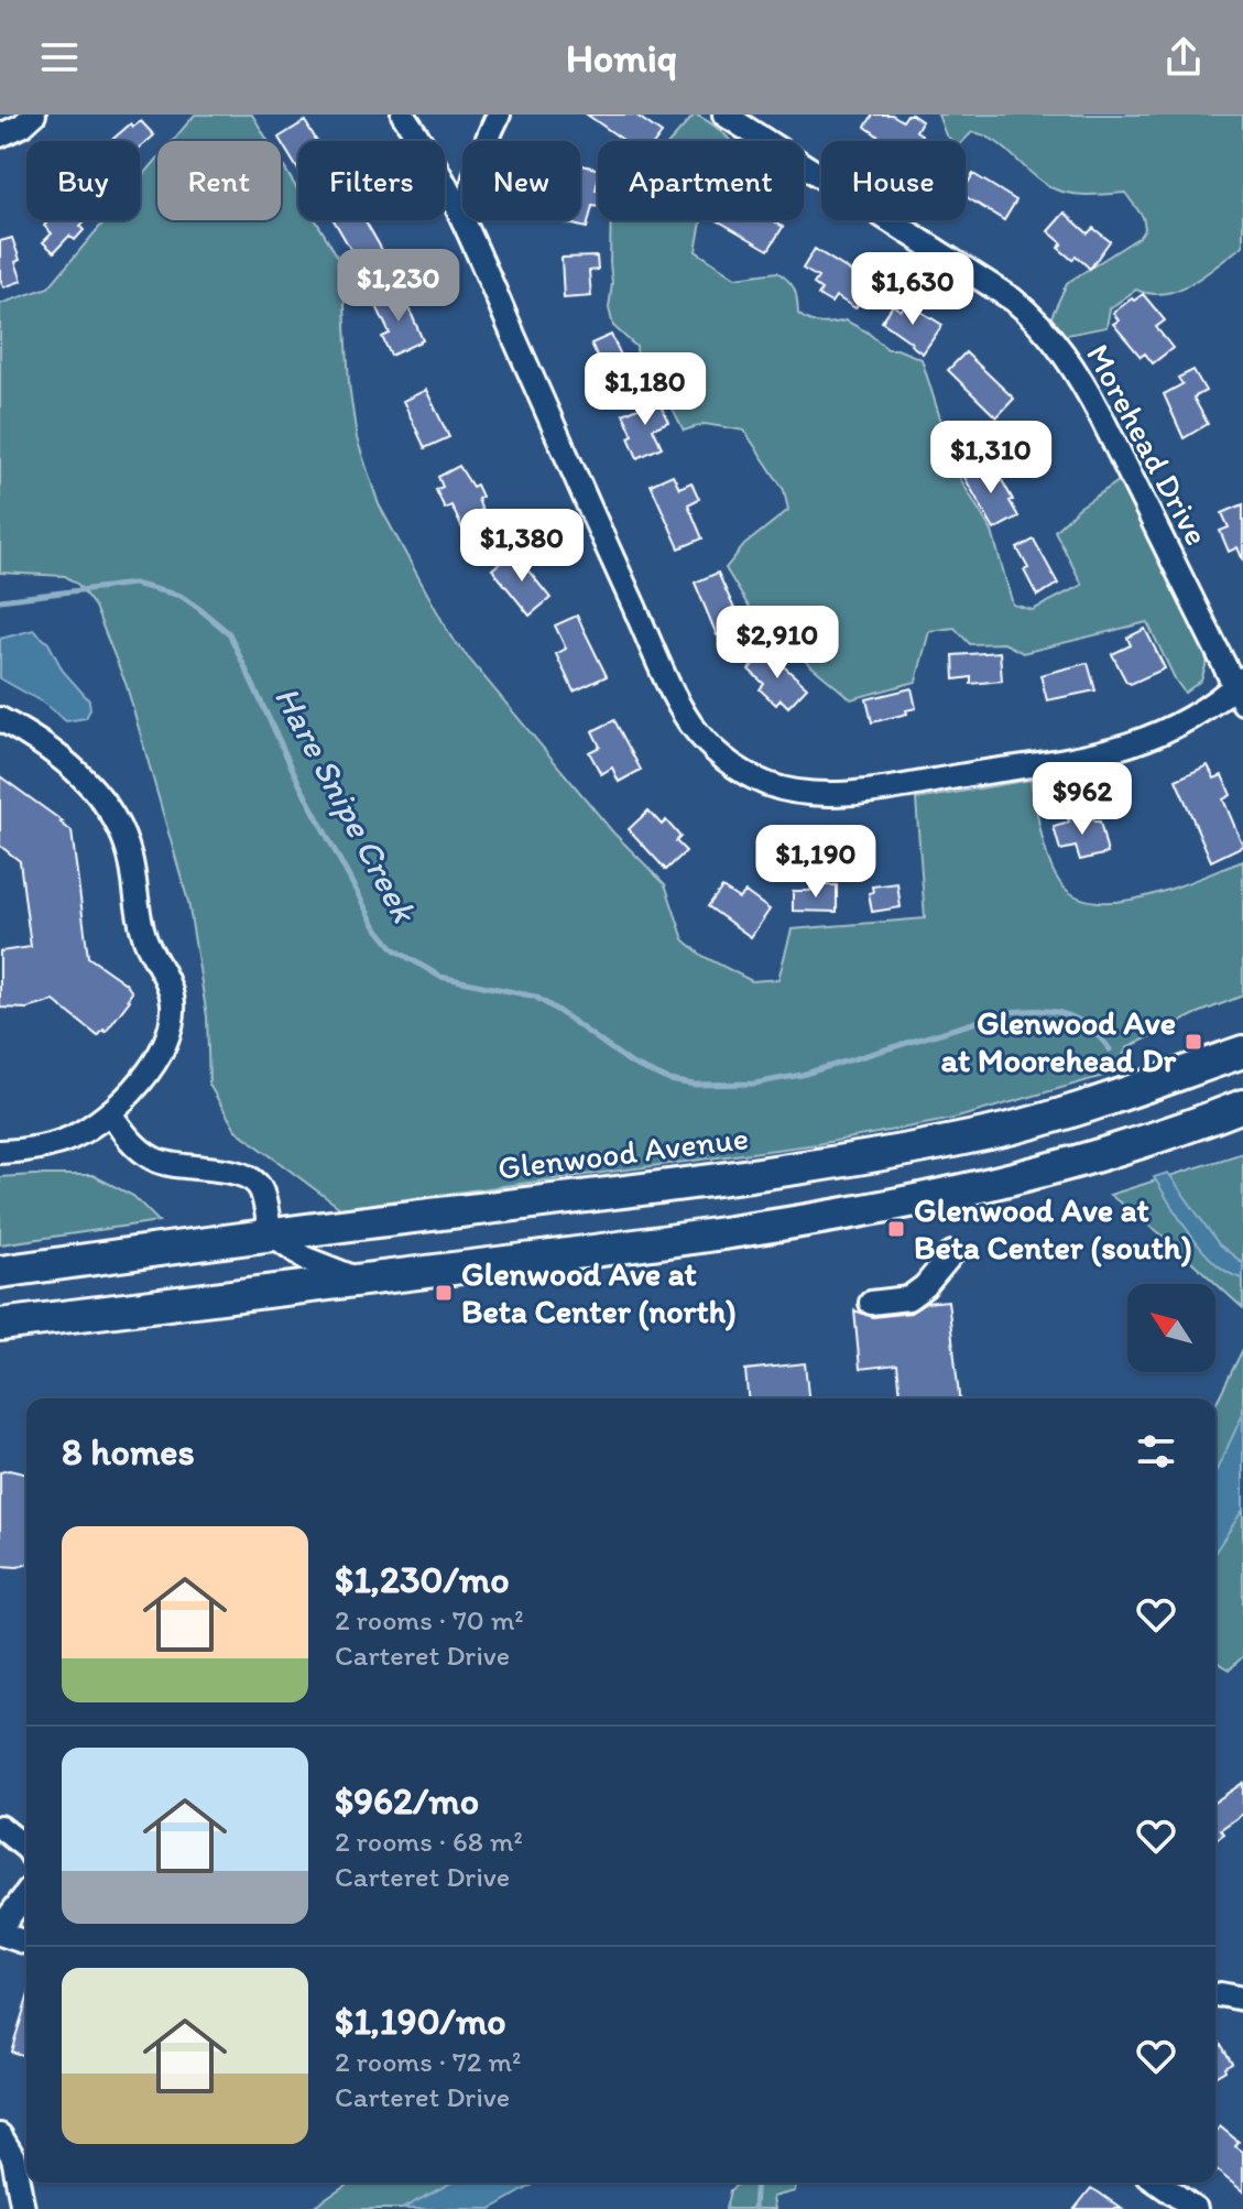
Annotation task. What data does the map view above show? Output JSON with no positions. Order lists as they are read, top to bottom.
{
  "streets": {
    "highway": ["Glenwood Avenue"],
    "street": ["Morehead Drive"]
  },
  "water": ["Hare Snipe Creek"],
  "places": {
    "transit": ["Glenwood Ave at Moorehead Dr", "Glenwood Ave at Beta Center (south)", "Glenwood Ave at Beta Center (north)"]
  },
  "north": "top left",
  "page": {
    "header": "Homiq",
    "chip": [
      "Buy",
      "Rent",
      "Filters",
      "New",
      "Apartment",
      "House"
    ],
    "price": [
      "$1,230",
      "$1,630",
      "$1,180",
      "$1,310",
      "$1,380",
      "$2,910",
      "$962",
      "$1,190"
    ],
    "heading": "8 homes",
    "list": [
      {
        "name": "$1,230/mo",
        "note": "2 rooms · 70 m² · Carteret Drive"
      },
      {
        "name": "$962/mo",
        "note": "2 rooms · 68 m² · Carteret Drive"
      },
      {
        "name": "$1,190/mo",
        "note": "2 rooms · 72 m² · Carteret Drive"
      }
    ]
  }
}
